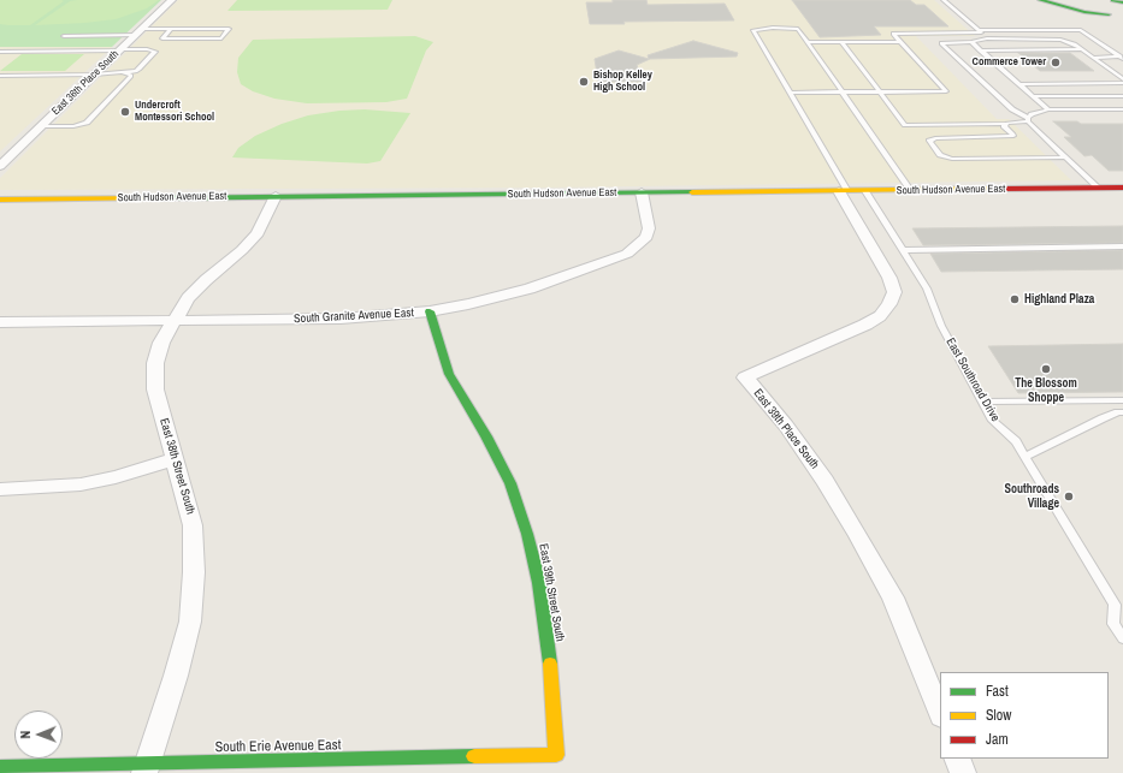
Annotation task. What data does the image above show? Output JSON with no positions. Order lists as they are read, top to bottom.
{
  "streets": {
    "main road": ["South Hudson Avenue East", "East 39th Street South", "South Erie Avenue East"],
    "street": [
      "East 36th Place South",
      "South Granite Avenue East",
      "East 39th Place South",
      "East 38th Street South"
    ],
    "lane": ["East Southroad Drive"]
  },
  "crossings": [
    ["South Hudson Avenue East", "South Granite Avenue East"],
    ["South Hudson Avenue East", "East Southroad Drive"],
    ["South Hudson Avenue East", "East 39th Place South"],
    ["South Hudson Avenue East", "East 38th Street South"],
    ["South Granite Avenue East", "East 38th Street South"],
    ["South Granite Avenue East", "East 39th Street South"],
    ["East 38th Street South", "South Erie Avenue East"],
    ["East 39th Street South", "South Erie Avenue East"]
  ],
  "places": [
    "Commerce Tower",
    "Bishop Kelley High School",
    "Undercroft Montessori School",
    "Highland Plaza",
    "The Blossom Shoppe",
    "Southroads Village"
  ],
  "legend": ["Fast", "Slow", "Jam"],
  "north": "left"
}
